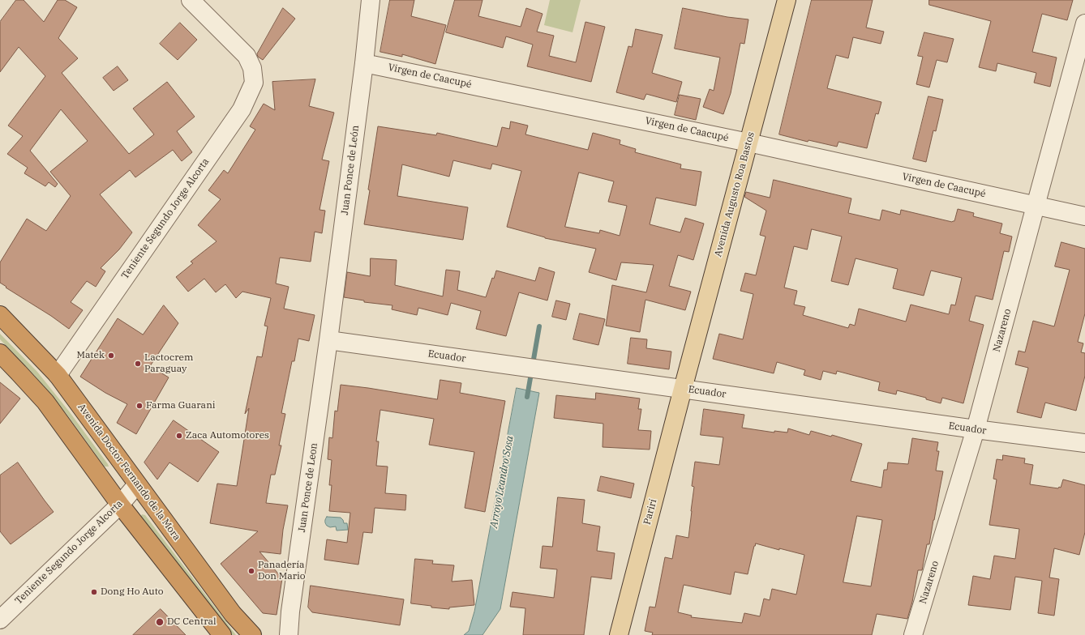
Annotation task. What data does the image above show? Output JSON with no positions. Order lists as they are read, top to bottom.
{
  "streets": {
    "highway": ["Avenida Doctor Fernando de la Mora"],
    "main road": ["Avenida Augusto Roa Bastos", "Parirí"],
    "street": [
      "Virgen de Caacupé",
      "Juan Ponce de León",
      "Teniente Segundo Jorge Alcorta",
      "Nazareno",
      "Ecuador",
      "Juan Ponce de Leon"
    ]
  },
  "crossings": [
    ["Virgen de Caacupé", "Juan Ponce de León"],
    ["Virgen de Caacupé", "Avenida Augusto Roa Bastos"],
    ["Virgen de Caacupé", "Nazareno"],
    ["Juan Ponce de León", "Ecuador"],
    ["Juan Ponce de León", "Juan Ponce de Leon"],
    ["Avenida Augusto Roa Bastos", "Ecuador"],
    ["Avenida Augusto Roa Bastos", "Parirí"],
    ["Teniente Segundo Jorge Alcorta", "Avenida Doctor Fernando de la Mora"],
    ["Nazareno", "Ecuador"],
    ["Ecuador", "Juan Ponce de Leon"],
    ["Ecuador", "Parirí"]
  ],
  "water": ["Arroyo Leandro Sosa"],
  "places": [
    "Matek",
    "Lactocrem Paraguay",
    "Farma Guarani",
    "Zaca Automotores",
    "Panadería Don Mario",
    "Dong Ho Auto",
    "DC Central"
  ]
}
